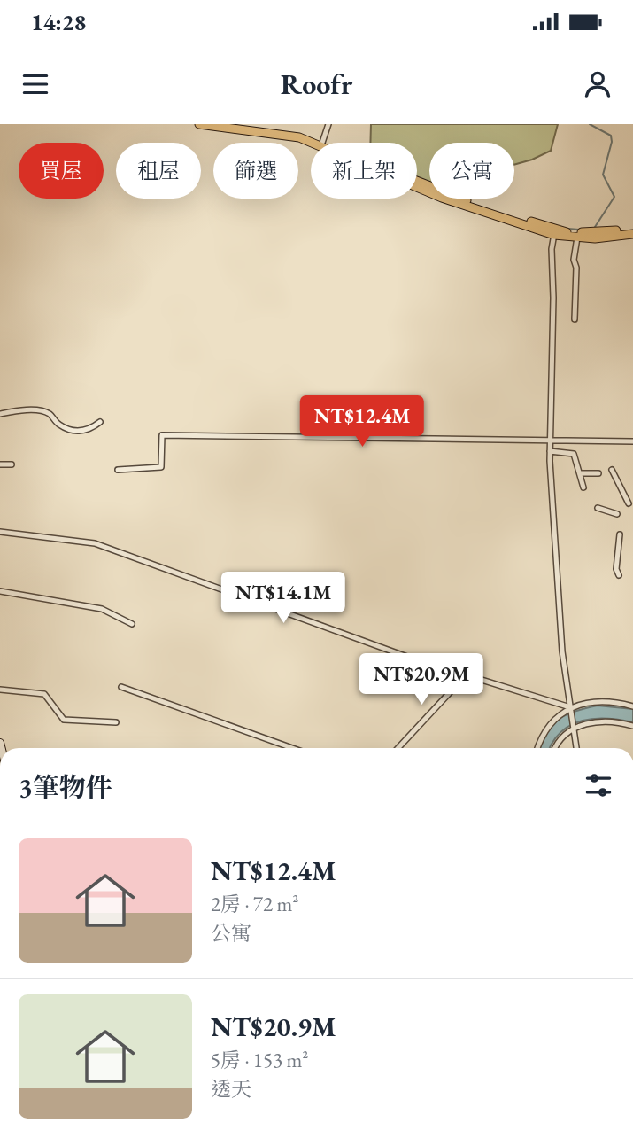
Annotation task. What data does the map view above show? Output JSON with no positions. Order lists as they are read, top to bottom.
{
  "page": {
    "status": "14:28",
    "header": "Roofr",
    "chip": [
      "買屋",
      "租屋",
      "篩選",
      "新上架",
      "公寓"
    ],
    "price": ["NT$12.4M", "NT$14.1M", "NT$20.9M"],
    "heading": "3筆物件",
    "list": [
      {
        "name": "NT$12.4M",
        "note": "2房 · 72 m² · 公寓"
      },
      {
        "name": "NT$20.9M",
        "note": "5房 · 153 m² · 透天"
      }
    ]
  }
}
